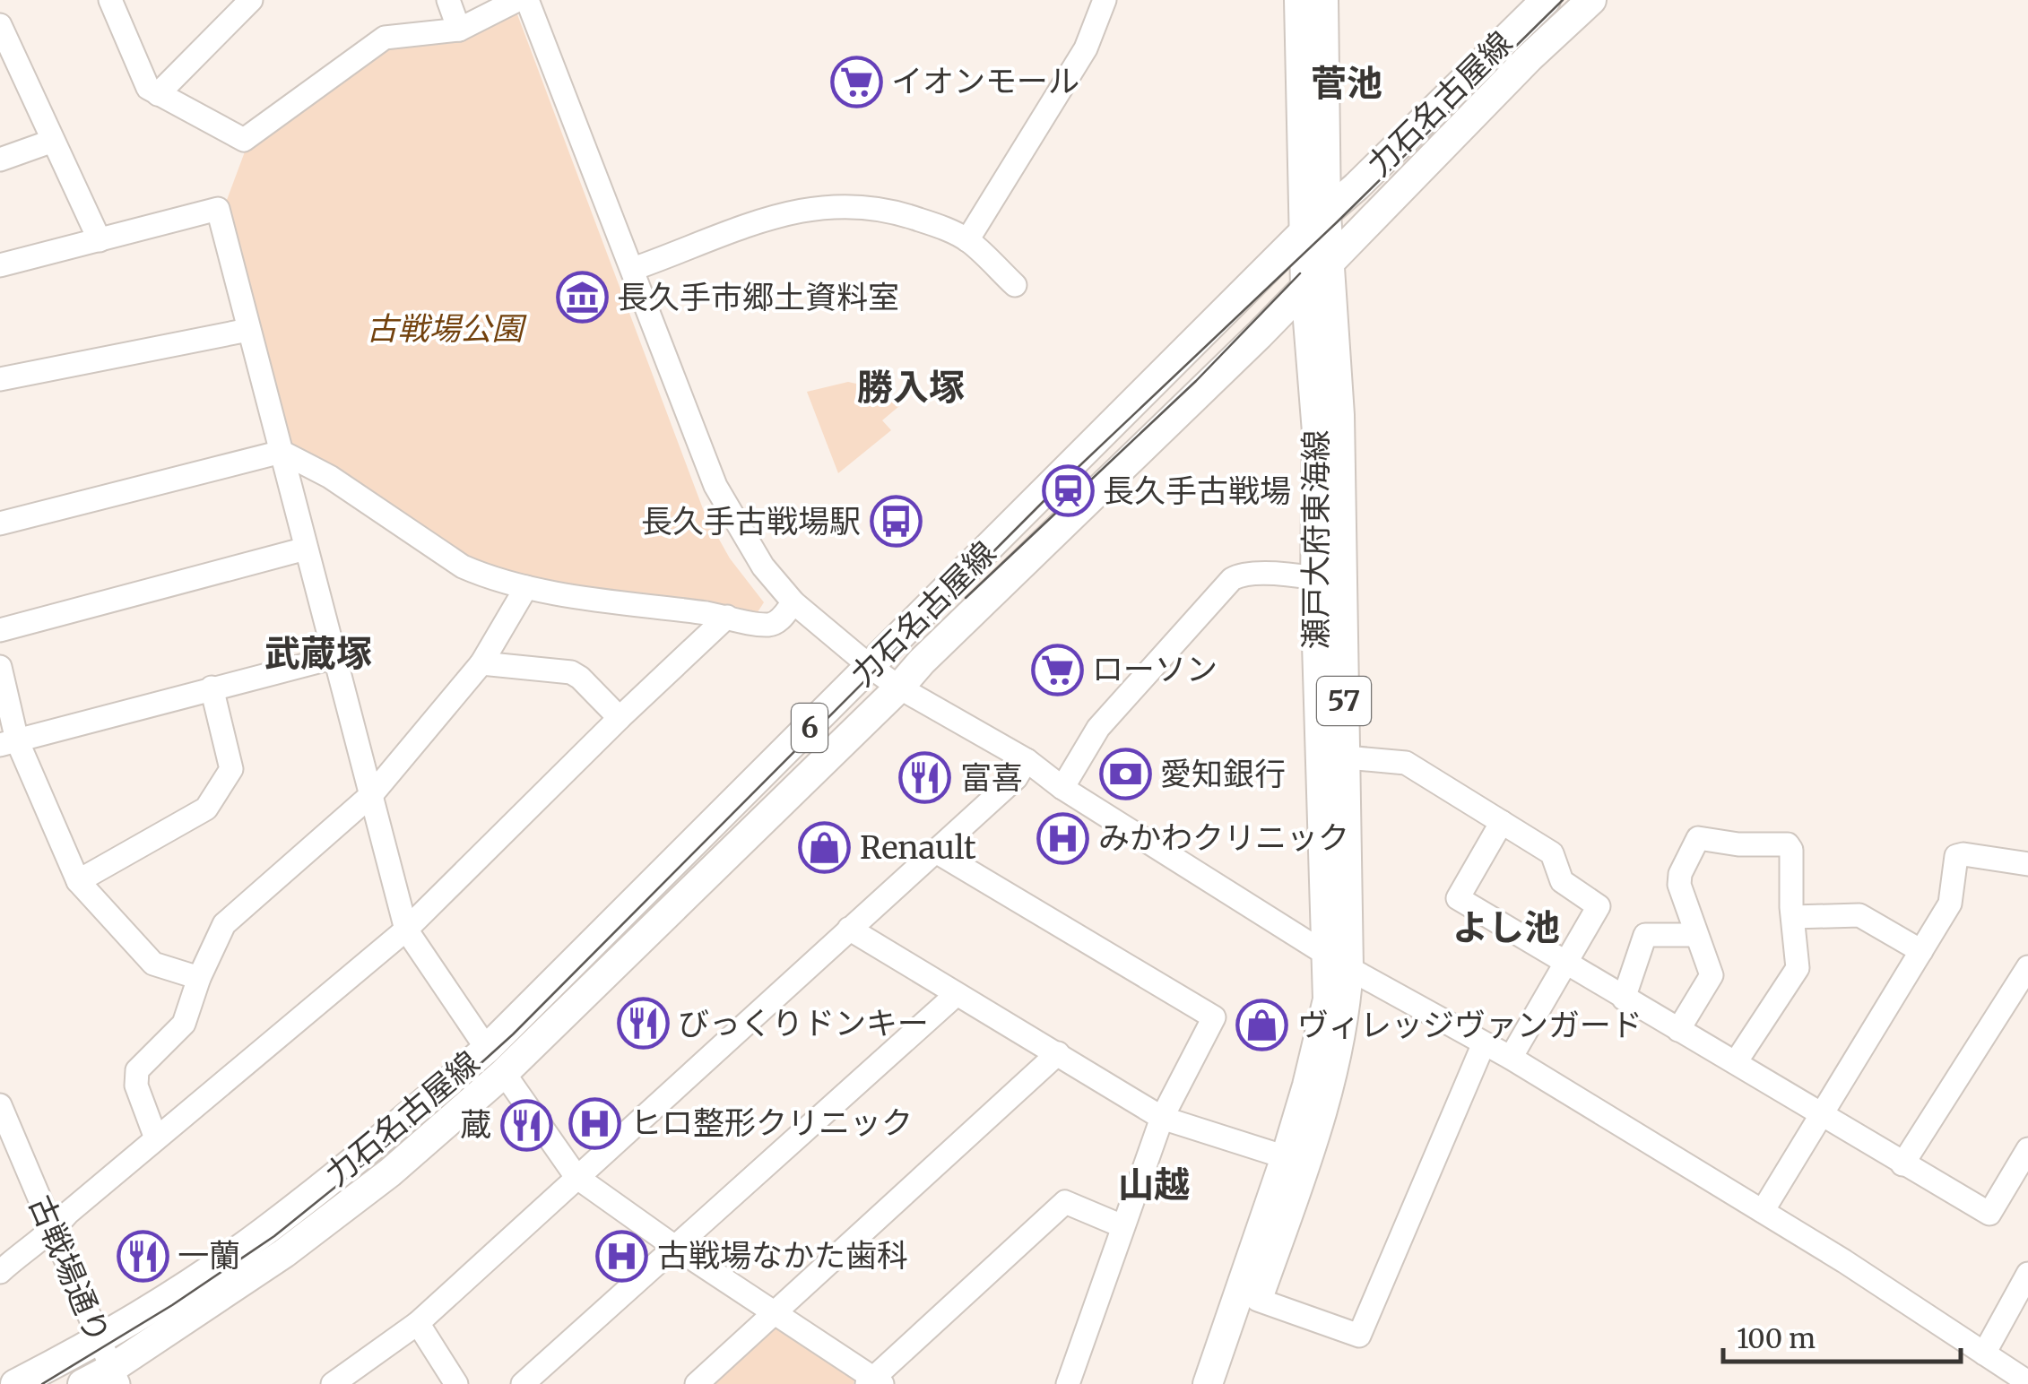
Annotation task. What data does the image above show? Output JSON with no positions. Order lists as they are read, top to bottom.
{
  "streets": {
    "main road": [
      "力石名古屋線",
      "瀬戸大府東海線",
      "57",
      "6"
    ],
    "street": ["古戦場通り"]
  },
  "crossings": [
    ["力石名古屋線", "瀬戸大府東海線"],
    ["力石名古屋線", "古戦場通り"]
  ],
  "districts": [
    "菅池",
    "勝入塚",
    "武蔵塚",
    "よし池",
    "山越"
  ],
  "parks": ["古戦場公園"],
  "places": {
    "supermarket": ["イオンモール", "ローソン"],
    "museum": ["長久手市郷土資料室"],
    "station": ["長久手古戦場"],
    "bus stop": ["長久手古戦場駅"],
    "bank": ["愛知銀行"],
    "restaurant": [
      "富喜",
      "びっくりドンキー",
      "蔵",
      "一蘭"
    ],
    "hospital": ["みかわクリニック", "ヒロ整形クリニック", "古戦場なかた歯科"],
    "shop": ["Renault", "ヴィレッジヴァンガード"]
  },
  "scale_bar": "100 m"
}
